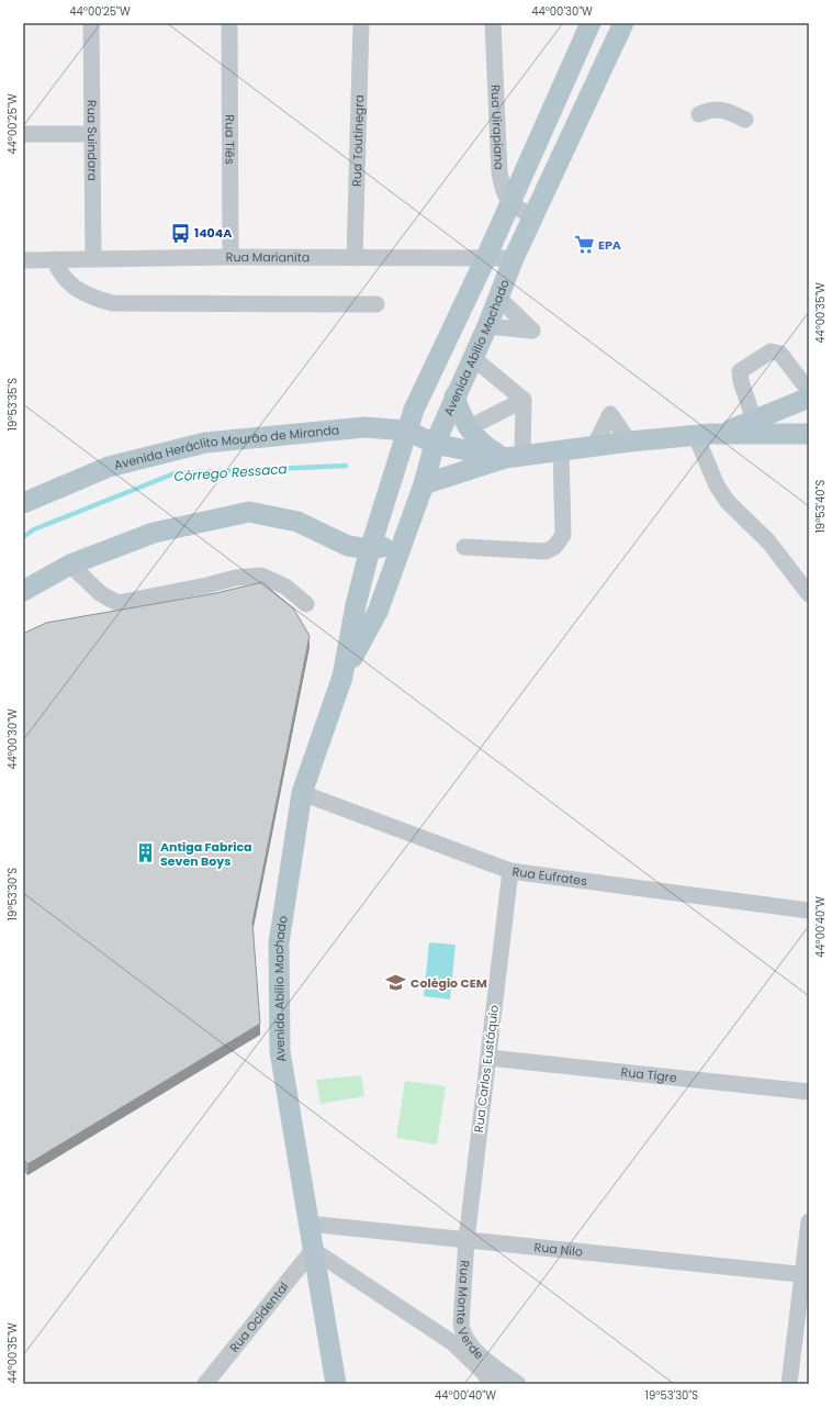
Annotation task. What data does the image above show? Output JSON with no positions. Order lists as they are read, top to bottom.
{
  "streets": {
    "main road": ["Avenida Abílio Machado", "Avenida Heráclito Mourão de Miranda"],
    "street": [
      "Rua Uirapiana",
      "Rua Tiês",
      "Rua Suindara",
      "Rua Toutinegra",
      "Rua Marianita",
      "Rua Eufrates",
      "Rua Carlos Eustáquio",
      "Rua Tigre",
      "Rua Nilo",
      "Rua Monte Verde",
      "Rua Ocidental"
    ]
  },
  "crossings": [
    ["Rua Uirapiana", "Avenida Abílio Machado"],
    ["Rua Tiês", "Rua Marianita"],
    ["Rua Suindara", "Rua Marianita"],
    ["Rua Toutinegra", "Rua Marianita"],
    ["Rua Marianita", "Avenida Abílio Machado"],
    ["Avenida Abílio Machado", "Avenida Heráclito Mourão de Miranda"],
    ["Avenida Abílio Machado", "Rua Eufrates"],
    ["Avenida Abílio Machado", "Rua Nilo"],
    ["Avenida Abílio Machado", "Rua Ocidental"],
    ["Rua Eufrates", "Rua Carlos Eustáquio"],
    ["Rua Carlos Eustáquio", "Rua Tigre"],
    ["Rua Carlos Eustáquio", "Rua Nilo"],
    ["Rua Carlos Eustáquio", "Rua Monte Verde"],
    ["Rua Nilo", "Rua Monte Verde"]
  ],
  "water": ["Córrego Ressaca"],
  "places": {
    "bus stop": ["1404A"],
    "supermarket": ["EPA"],
    "building": ["Antiga Fabrica Seven Boys"],
    "school or university": ["Colégio CEM"]
  },
  "coordinates": [
    "44°00'25\"W",
    "44°00'30\"W",
    "44°00'35\"W",
    "19°53'35\"S",
    "19°53'40\"S",
    "19°53'30\"S",
    "44°00'40\"W"
  ]
}
